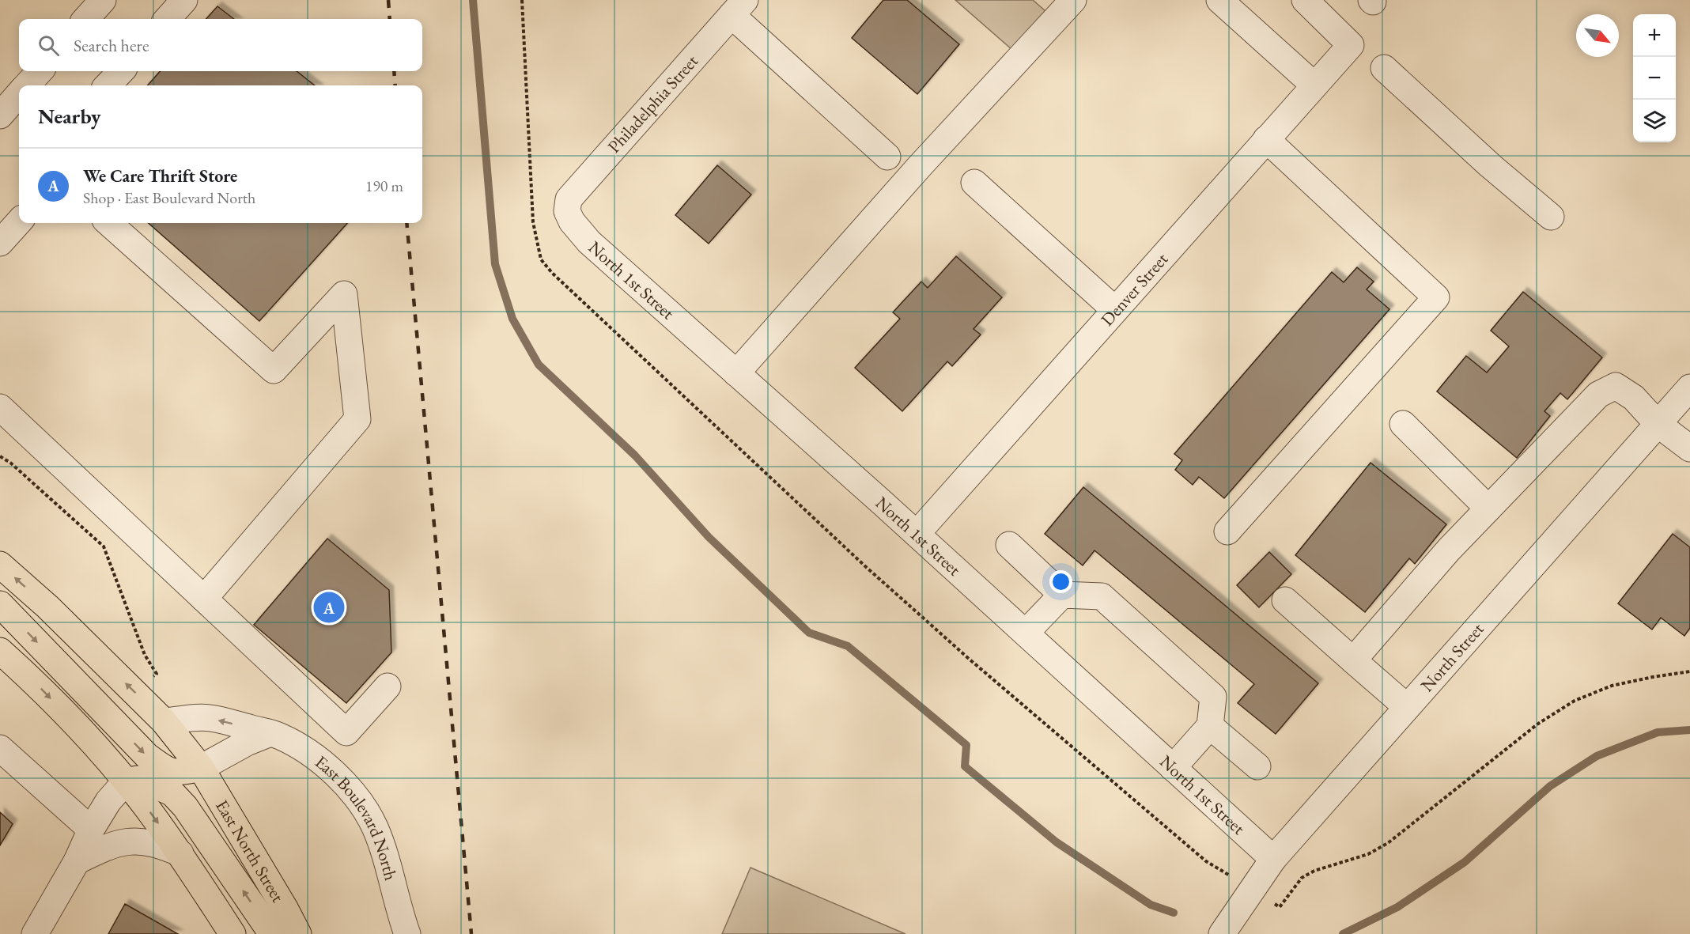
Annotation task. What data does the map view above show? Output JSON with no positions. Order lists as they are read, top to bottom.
{
  "streets": {
    "main road": ["East North Street"],
    "street": [
      "Philadelphia Street",
      "North 1st Street",
      "Denver Street",
      "North Street",
      "East Boulevard North"
    ]
  },
  "crossings": [
    ["Philadelphia Street", "North 1st Street"],
    ["North 1st Street", "Denver Street"],
    ["North 1st Street", "North Street"]
  ],
  "north": "bottom right",
  "page": {
    "map_buttons": ["+", "−"],
    "search": "Search here",
    "heading": "Nearby",
    "list": [
      {
        "mark": "A",
        "name": "We Care Thrift Store",
        "note": "Shop · East Boulevard North",
        "value": "190 m"
      }
    ],
    "pins": "A"
  }
}
